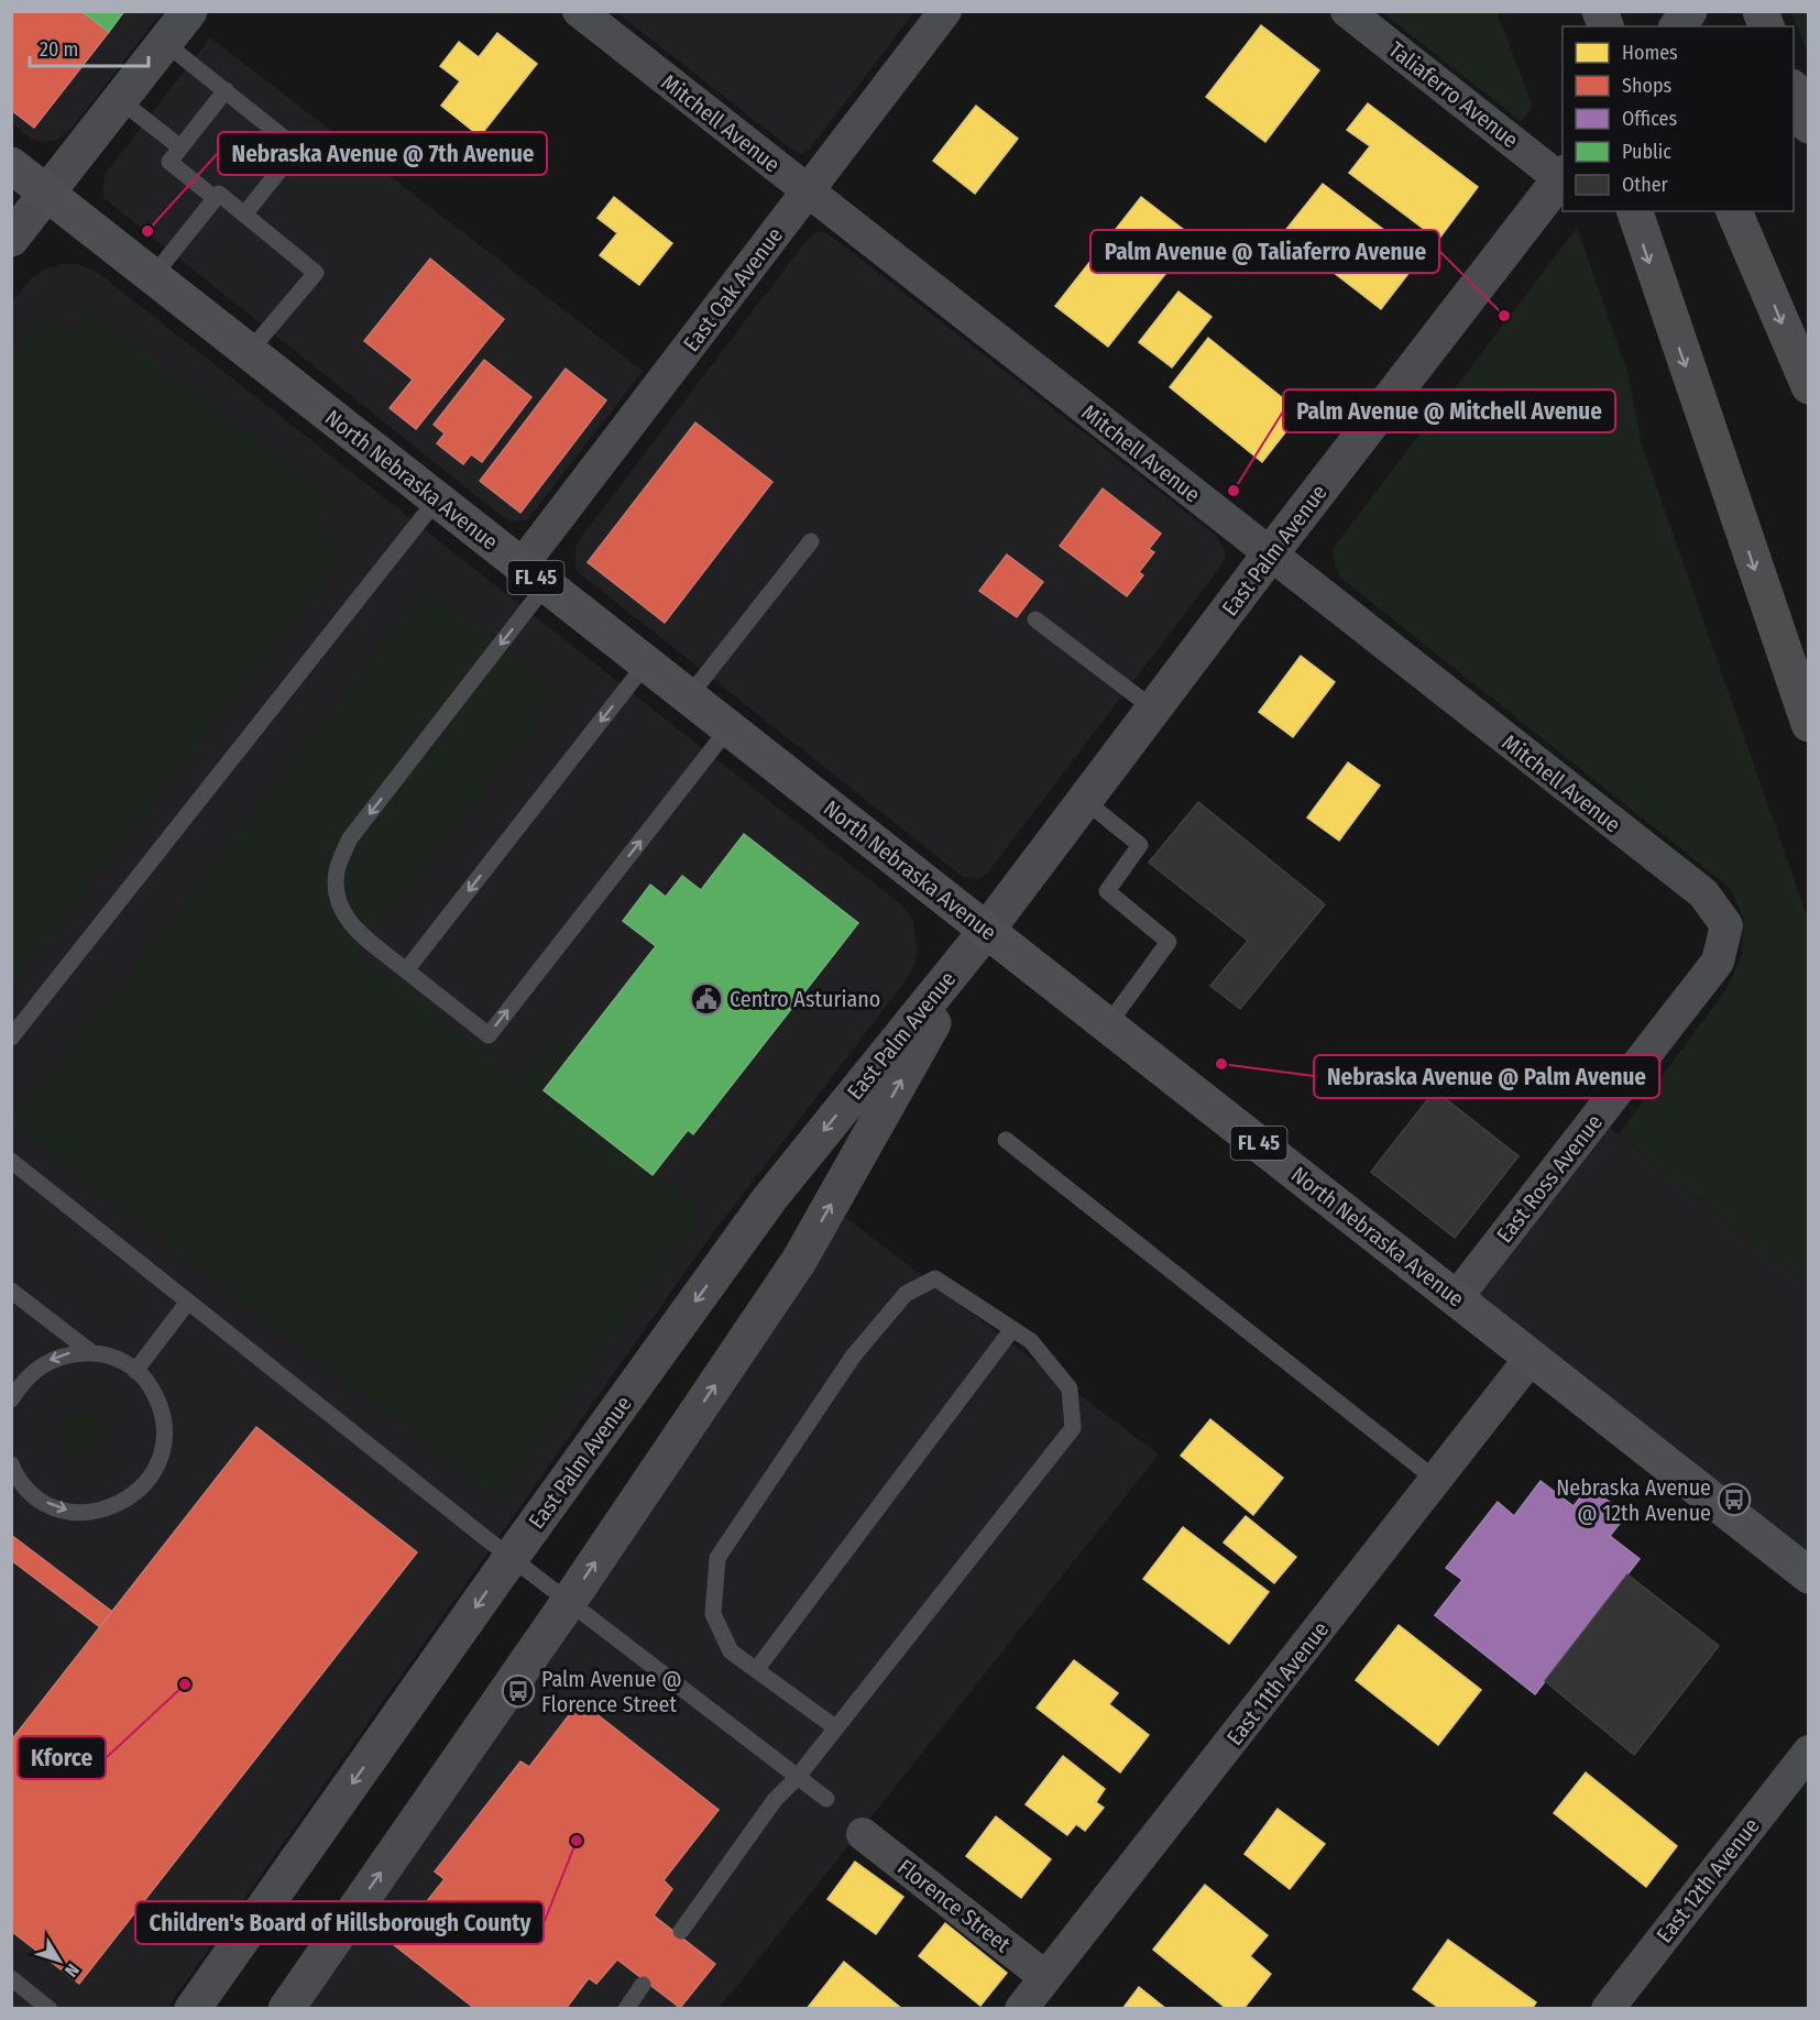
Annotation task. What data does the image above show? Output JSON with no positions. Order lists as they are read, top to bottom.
{
  "streets": {
    "main road": ["North Nebraska Avenue", "FL 45"],
    "street": [
      "Taliaferro Avenue",
      "Mitchell Avenue",
      "East Oak Avenue",
      "East Palm Avenue",
      "East Ross Avenue",
      "East 11th Avenue",
      "East 12th Avenue",
      "Florence Street"
    ]
  },
  "crossings": [
    ["Taliaferro Avenue", "East Palm Avenue"],
    ["Mitchell Avenue", "East Oak Avenue"],
    ["Mitchell Avenue", "East Palm Avenue"],
    ["Mitchell Avenue", "East Ross Avenue"],
    ["East Oak Avenue", "North Nebraska Avenue"],
    ["North Nebraska Avenue", "East Palm Avenue"],
    ["North Nebraska Avenue", "East Ross Avenue"],
    ["North Nebraska Avenue", "East 11th Avenue"],
    ["East 11th Avenue", "Florence Street"]
  ],
  "places": {
    "other": [
      "Nebraska Avenue @ 7th Avenue",
      "Palm Avenue @ Taliaferro Avenue",
      "Palm Avenue @ Mitchell Avenue",
      "Nebraska Avenue @ Palm Avenue",
      "Kforce",
      "Children's Board of Hillsborough County"
    ],
    "public building": ["Centro Asturiano"],
    "bus stop": ["Nebraska Avenue @ 12th Avenue", "Palm Avenue @ Florence Street"]
  },
  "legend": [
    "Homes",
    "Shops",
    "Offices",
    "Public",
    "Other"
  ],
  "scale_bar": "20 m",
  "north": "bottom right"
}
